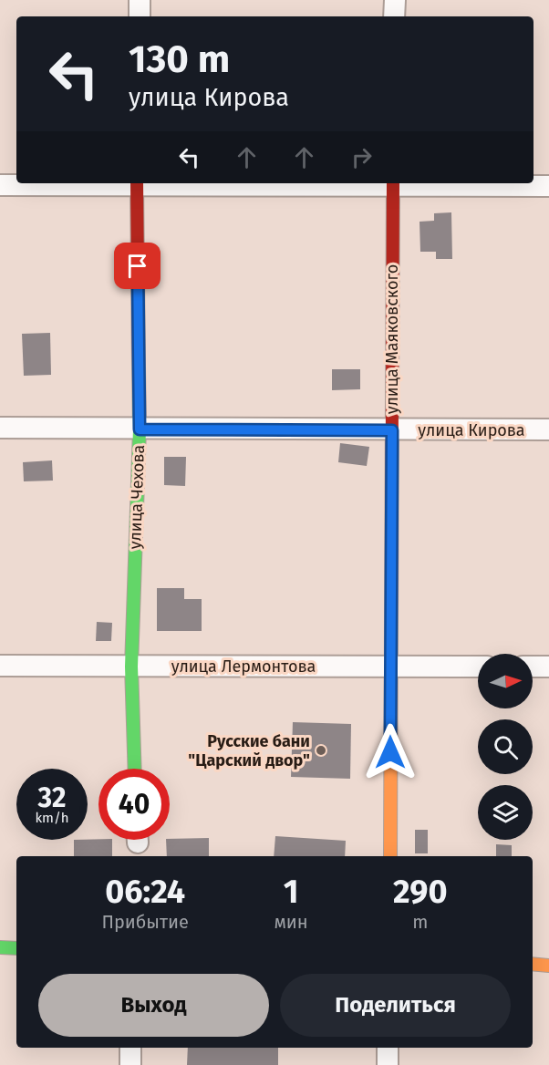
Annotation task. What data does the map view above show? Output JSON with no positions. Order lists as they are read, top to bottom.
{
  "streets": {
    "street": [
      "улица Маяковского",
      "улица Кирова",
      "улица Чехова",
      "улица Лермонтова"
    ]
  },
  "crossings": [
    ["улица Маяковского", "улица Кирова"],
    ["улица Маяковского", "улица Лермонтова"],
    ["улица Кирова", "улица Чехова"],
    ["улица Чехова", "улица Лермонтова"]
  ],
  "places": ["Русские бани \"Царский двор\""],
  "north": "right",
  "page": {
    "turn": ["130 m", "улица Кирова"],
    "speed": "32 km/h",
    "limit": "40",
    "eta": [
      "06:24",
      "Прибытие",
      "1",
      "мин",
      "290",
      "m"
    ],
    "buttons": ["Выход", "Поделиться"]
  }
}
